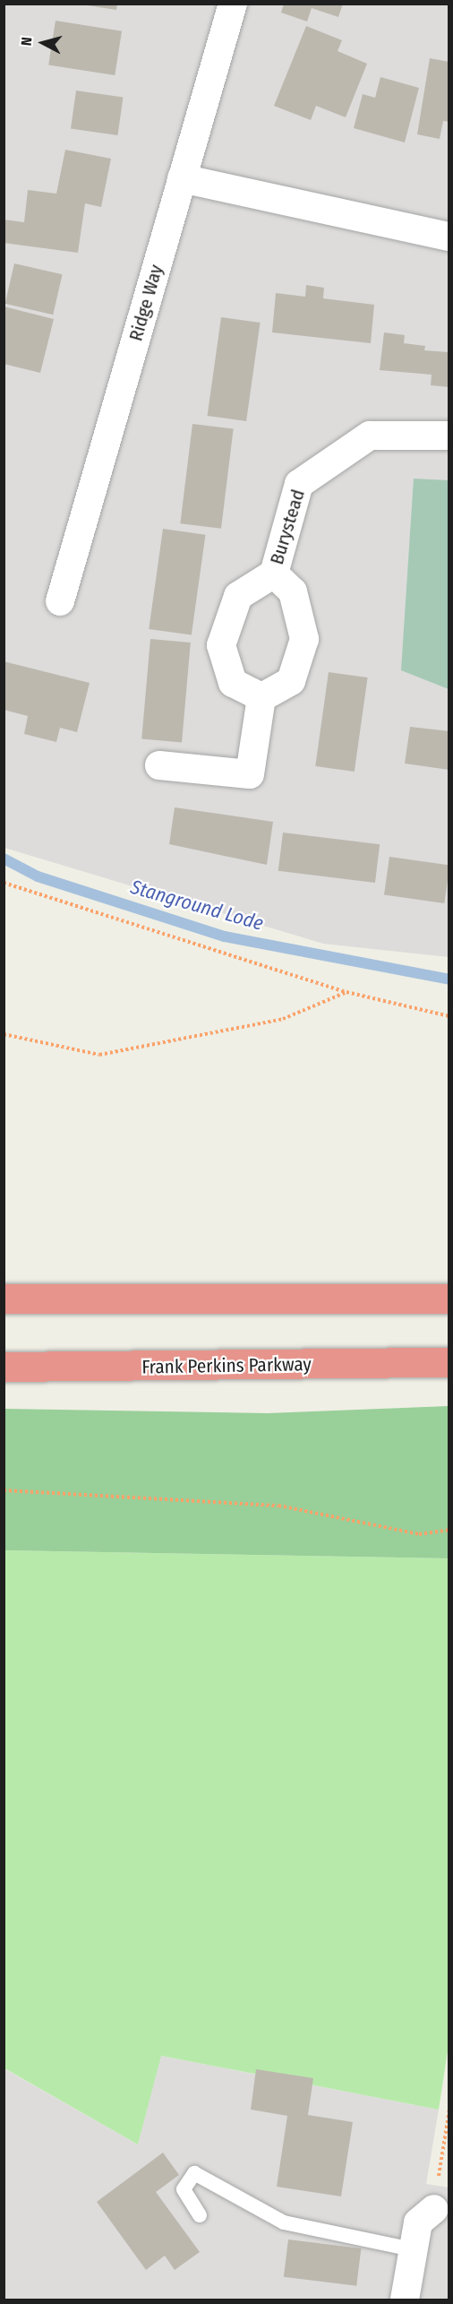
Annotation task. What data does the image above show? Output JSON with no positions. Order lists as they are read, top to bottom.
{
  "streets": {
    "highway": ["Frank Perkins Parkway"],
    "street": ["Ridge Way", "Burystead"]
  },
  "water": ["Stanground Lode"],
  "north": "left"
}
